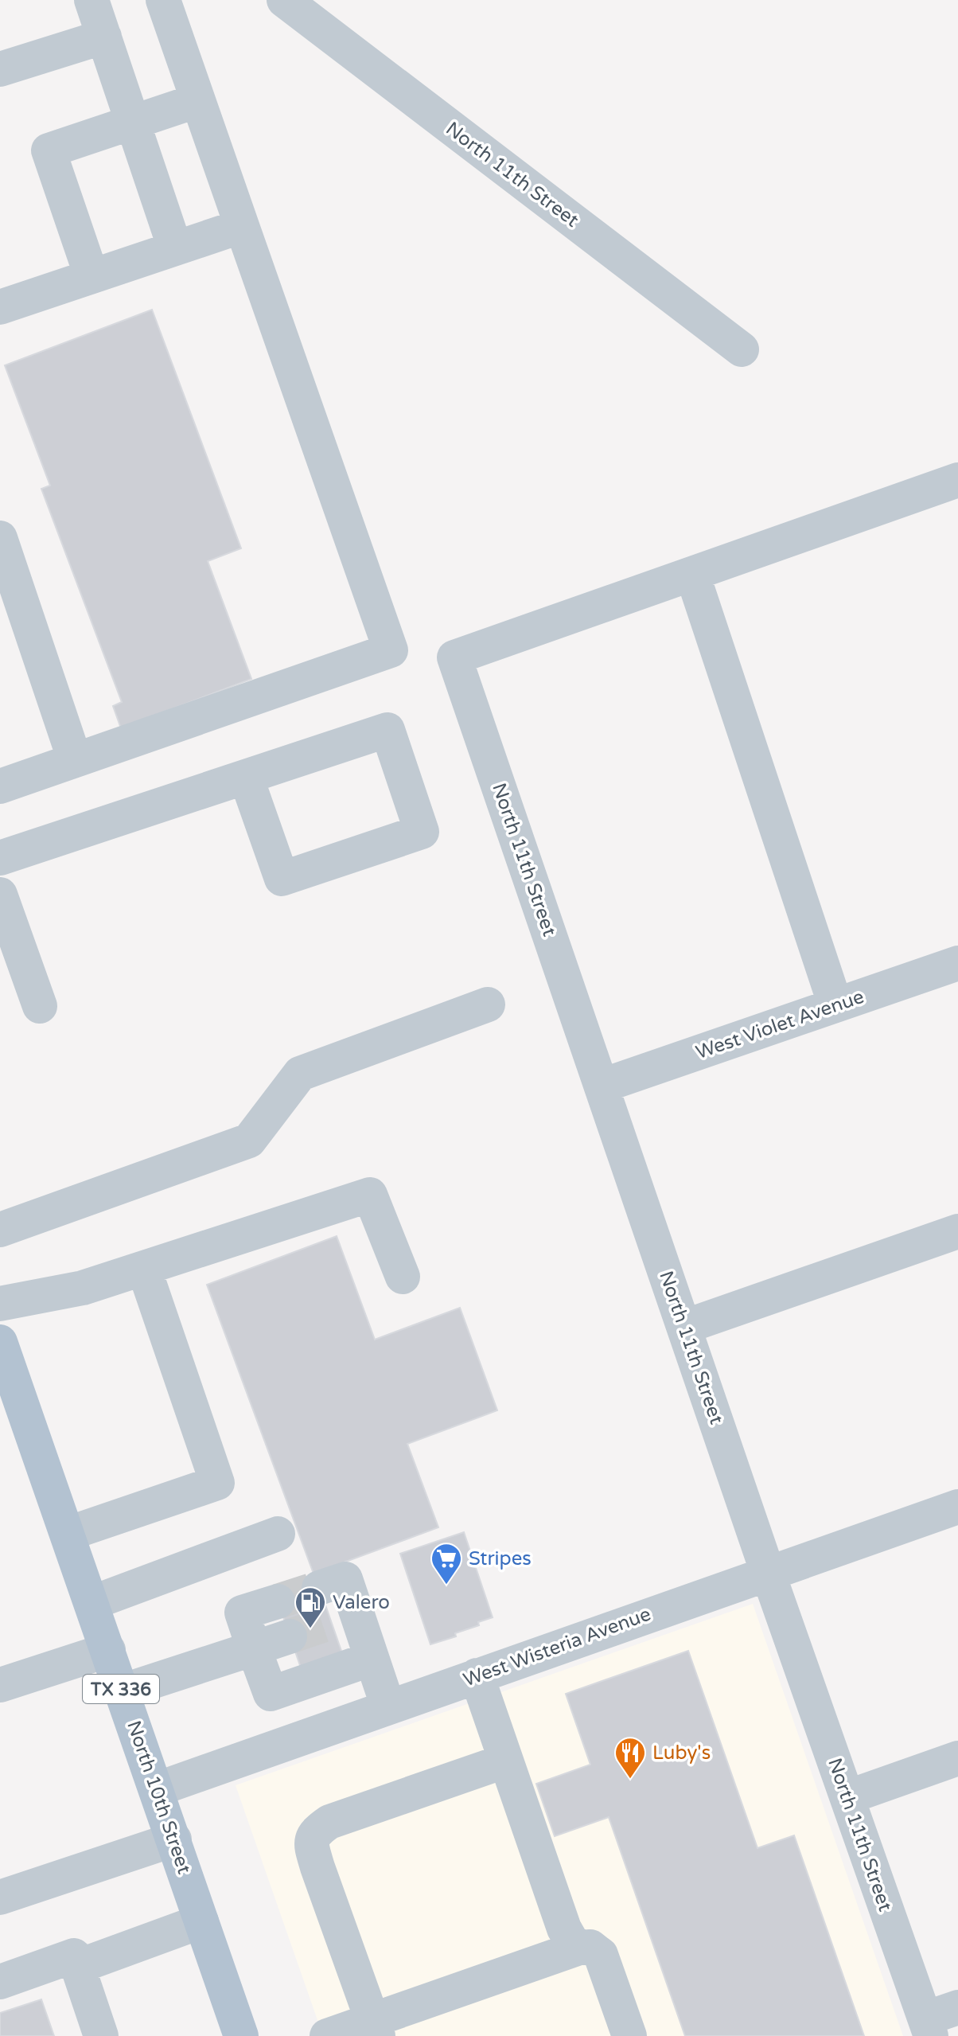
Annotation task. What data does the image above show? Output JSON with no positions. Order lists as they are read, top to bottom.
{
  "streets": {
    "main road": ["TX 336", "North 10th Street"],
    "street": ["North 11th Street", "West Violet Avenue", "West Wisteria Avenue"]
  },
  "crossings": [
    ["North 11th Street", "West Violet Avenue"],
    ["North 11th Street", "West Wisteria Avenue"],
    ["West Wisteria Avenue", "North 10th Street"]
  ],
  "places": {
    "supermarket": ["Stripes"],
    "fuel station": ["Valero"],
    "restaurant": ["Luby's"]
  }
}
